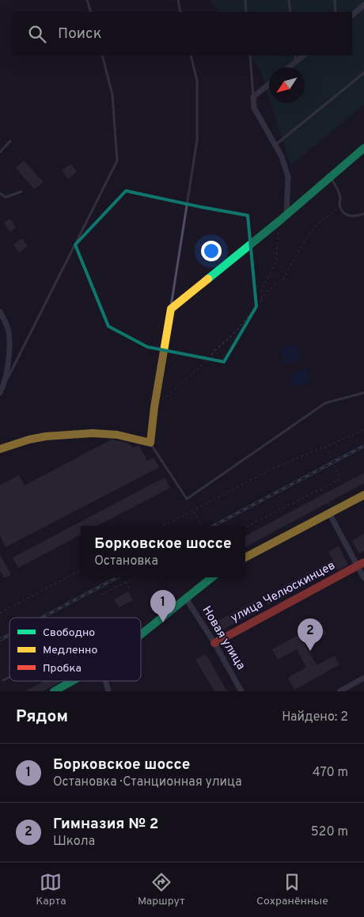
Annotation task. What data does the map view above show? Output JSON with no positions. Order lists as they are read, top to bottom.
{
  "streets": {
    "street": ["улица Челюскинцев", "Новая улица"]
  },
  "crossings": [
    ["улица Челюскинцев", "Новая улица"]
  ],
  "legend": ["Свободно", "Медленно", "Пробка"],
  "north": "bottom left",
  "page": {
    "search": "Поиск",
    "popup": ["Борковское шоссе", "Остановка"],
    "pins": ["1", "2"],
    "heading": ["Рядом", "Найдено: 2"],
    "list": [
      {
        "mark": "1",
        "name": "Борковское шоссе",
        "note": "Остановка · Станционная улица",
        "value": "470 m"
      },
      {
        "mark": "2",
        "name": "Гимназия № 2",
        "note": "Школа",
        "value": "520 m"
      }
    ],
    "nav": ["Карта", "Маршрут", "Сохранённые"]
  }
}
